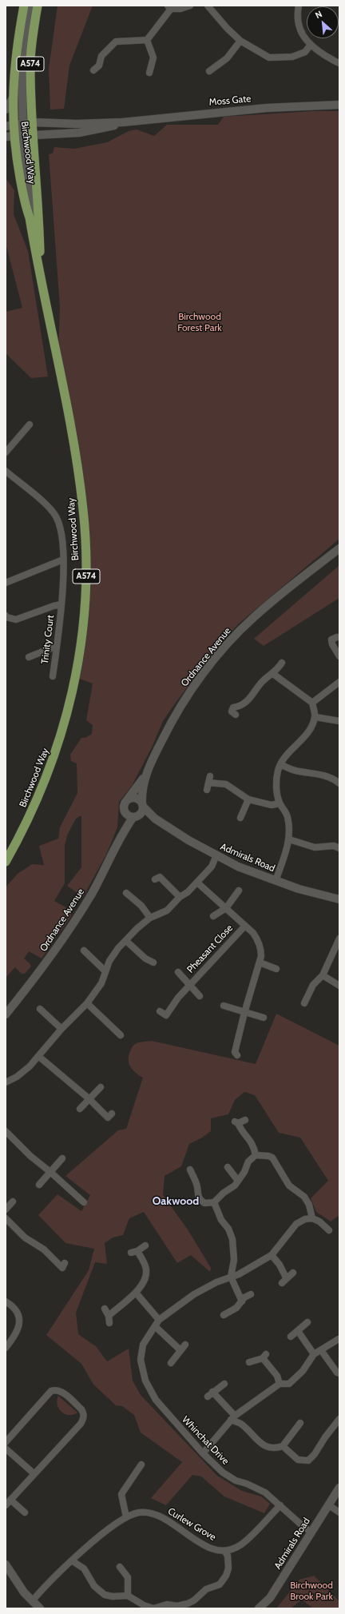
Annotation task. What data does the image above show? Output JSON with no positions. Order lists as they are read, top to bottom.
{
  "streets": {
    "main road": ["A574", "Birchwood Way"],
    "street": [
      "Moss Gate",
      "Trinity Court",
      "Ordnance Avenue",
      "Admirals Road",
      "Pheasant Close",
      "Whinchat Drive",
      "Curlew Grove"
    ]
  },
  "crossings": [
    ["A574", "Moss Gate"],
    ["A574", "Birchwood Way"],
    ["Moss Gate", "Birchwood Way"],
    ["Ordnance Avenue", "Admirals Road"],
    ["Admirals Road", "Whinchat Drive"]
  ],
  "districts": ["Oakwood"],
  "parks": ["Birchwood Forest Park", "Birchwood Brook Park"],
  "north": "top left"
}
